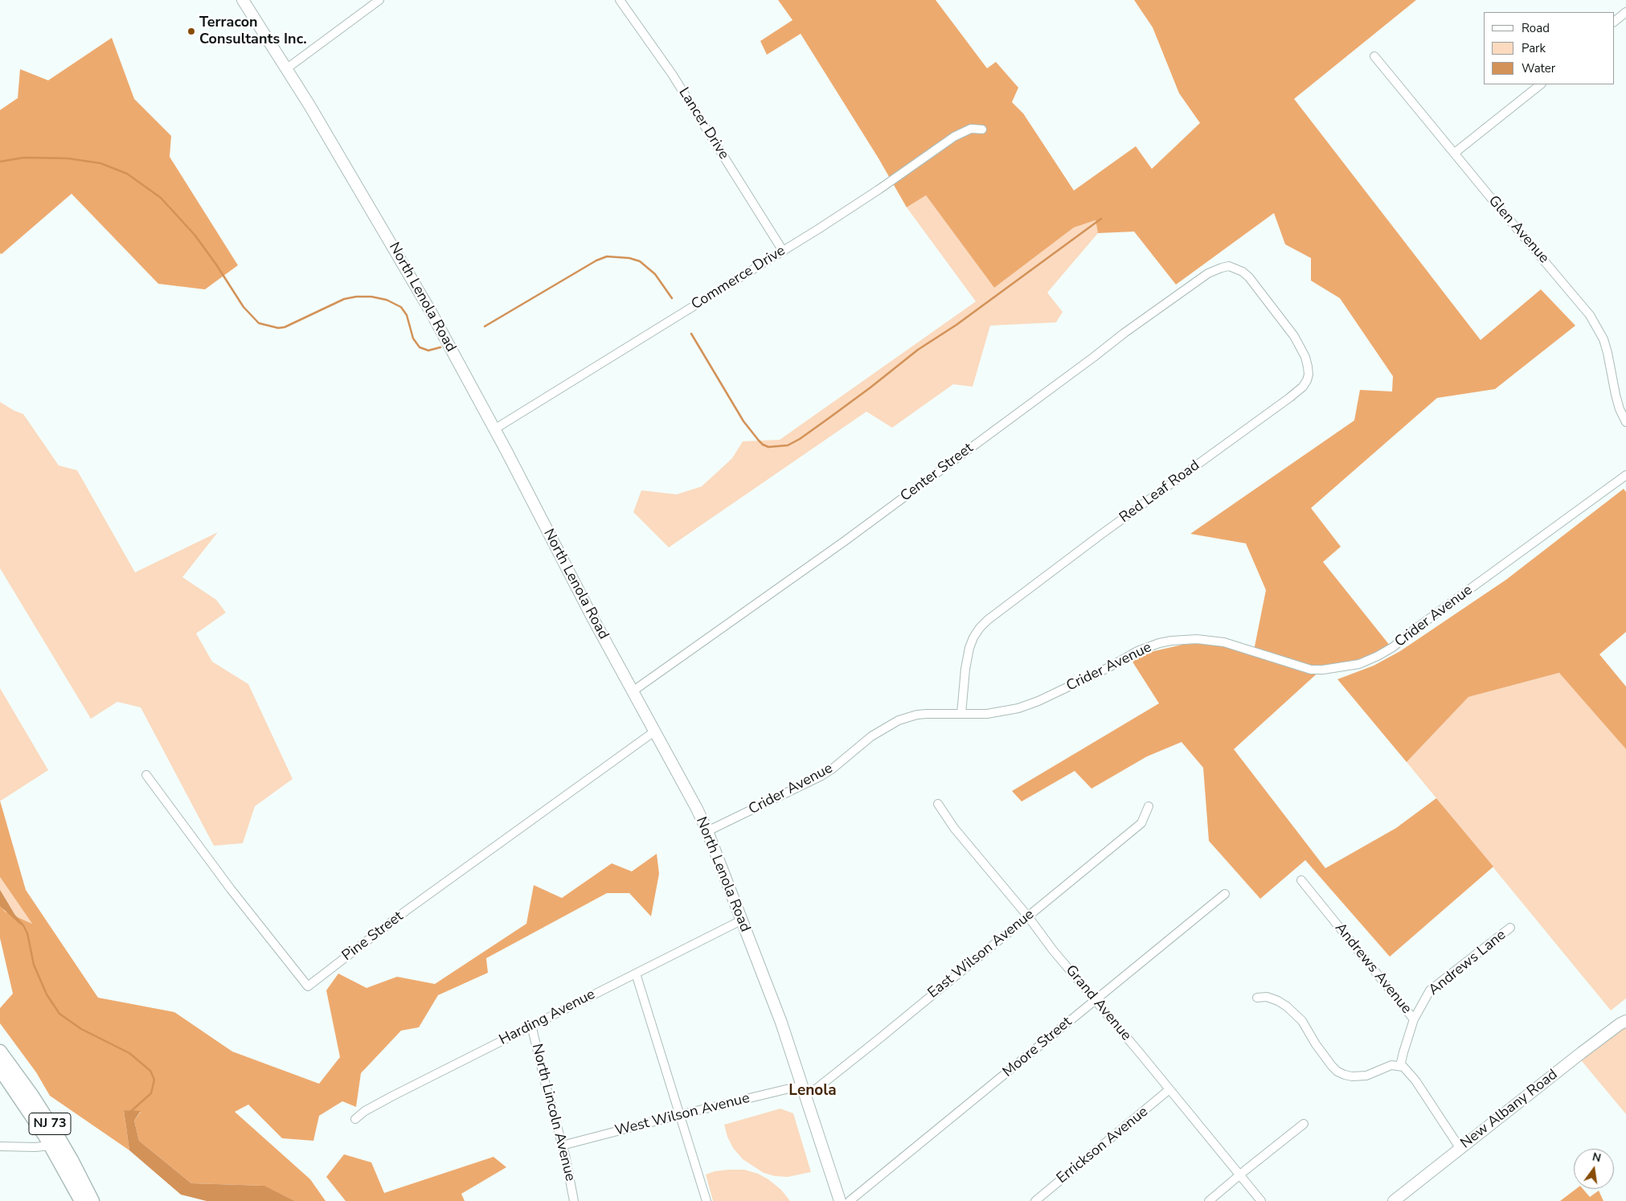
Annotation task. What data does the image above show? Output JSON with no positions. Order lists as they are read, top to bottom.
{
  "streets": {
    "highway": ["NJ 73"],
    "main road": ["North Lenola Road", "New Albany Road"],
    "street": [
      "Lancer Drive",
      "Glen Avenue",
      "Commerce Drive",
      "Center Street",
      "Red Leaf Road",
      "Crider Avenue",
      "Pine Street",
      "East Wilson Avenue",
      "Andrews Lane",
      "Andrews Avenue",
      "Grand Avenue",
      "Harding Avenue",
      "Moore Street",
      "North Lincoln Avenue",
      "West Wilson Avenue",
      "Errickson Avenue"
    ]
  },
  "crossings": [
    ["Lancer Drive", "Commerce Drive"],
    ["Commerce Drive", "North Lenola Road"],
    ["North Lenola Road", "Center Street"],
    ["North Lenola Road", "Crider Avenue"],
    ["North Lenola Road", "Pine Street"],
    ["North Lenola Road", "East Wilson Avenue"],
    ["North Lenola Road", "Harding Avenue"],
    ["North Lenola Road", "West Wilson Avenue"],
    ["Center Street", "Red Leaf Road"],
    ["Red Leaf Road", "Crider Avenue"],
    ["East Wilson Avenue", "Grand Avenue"],
    ["East Wilson Avenue", "West Wilson Avenue"],
    ["Andrews Lane", "Andrews Avenue"],
    ["Grand Avenue", "Moore Street"],
    ["Grand Avenue", "Errickson Avenue"],
    ["Harding Avenue", "North Lincoln Avenue"],
    ["North Lincoln Avenue", "West Wilson Avenue"]
  ],
  "districts": ["Lenola"],
  "places": ["Terracon Consultants Inc."],
  "legend": ["Road", "Park", "Water"],
  "north": "top"
}
